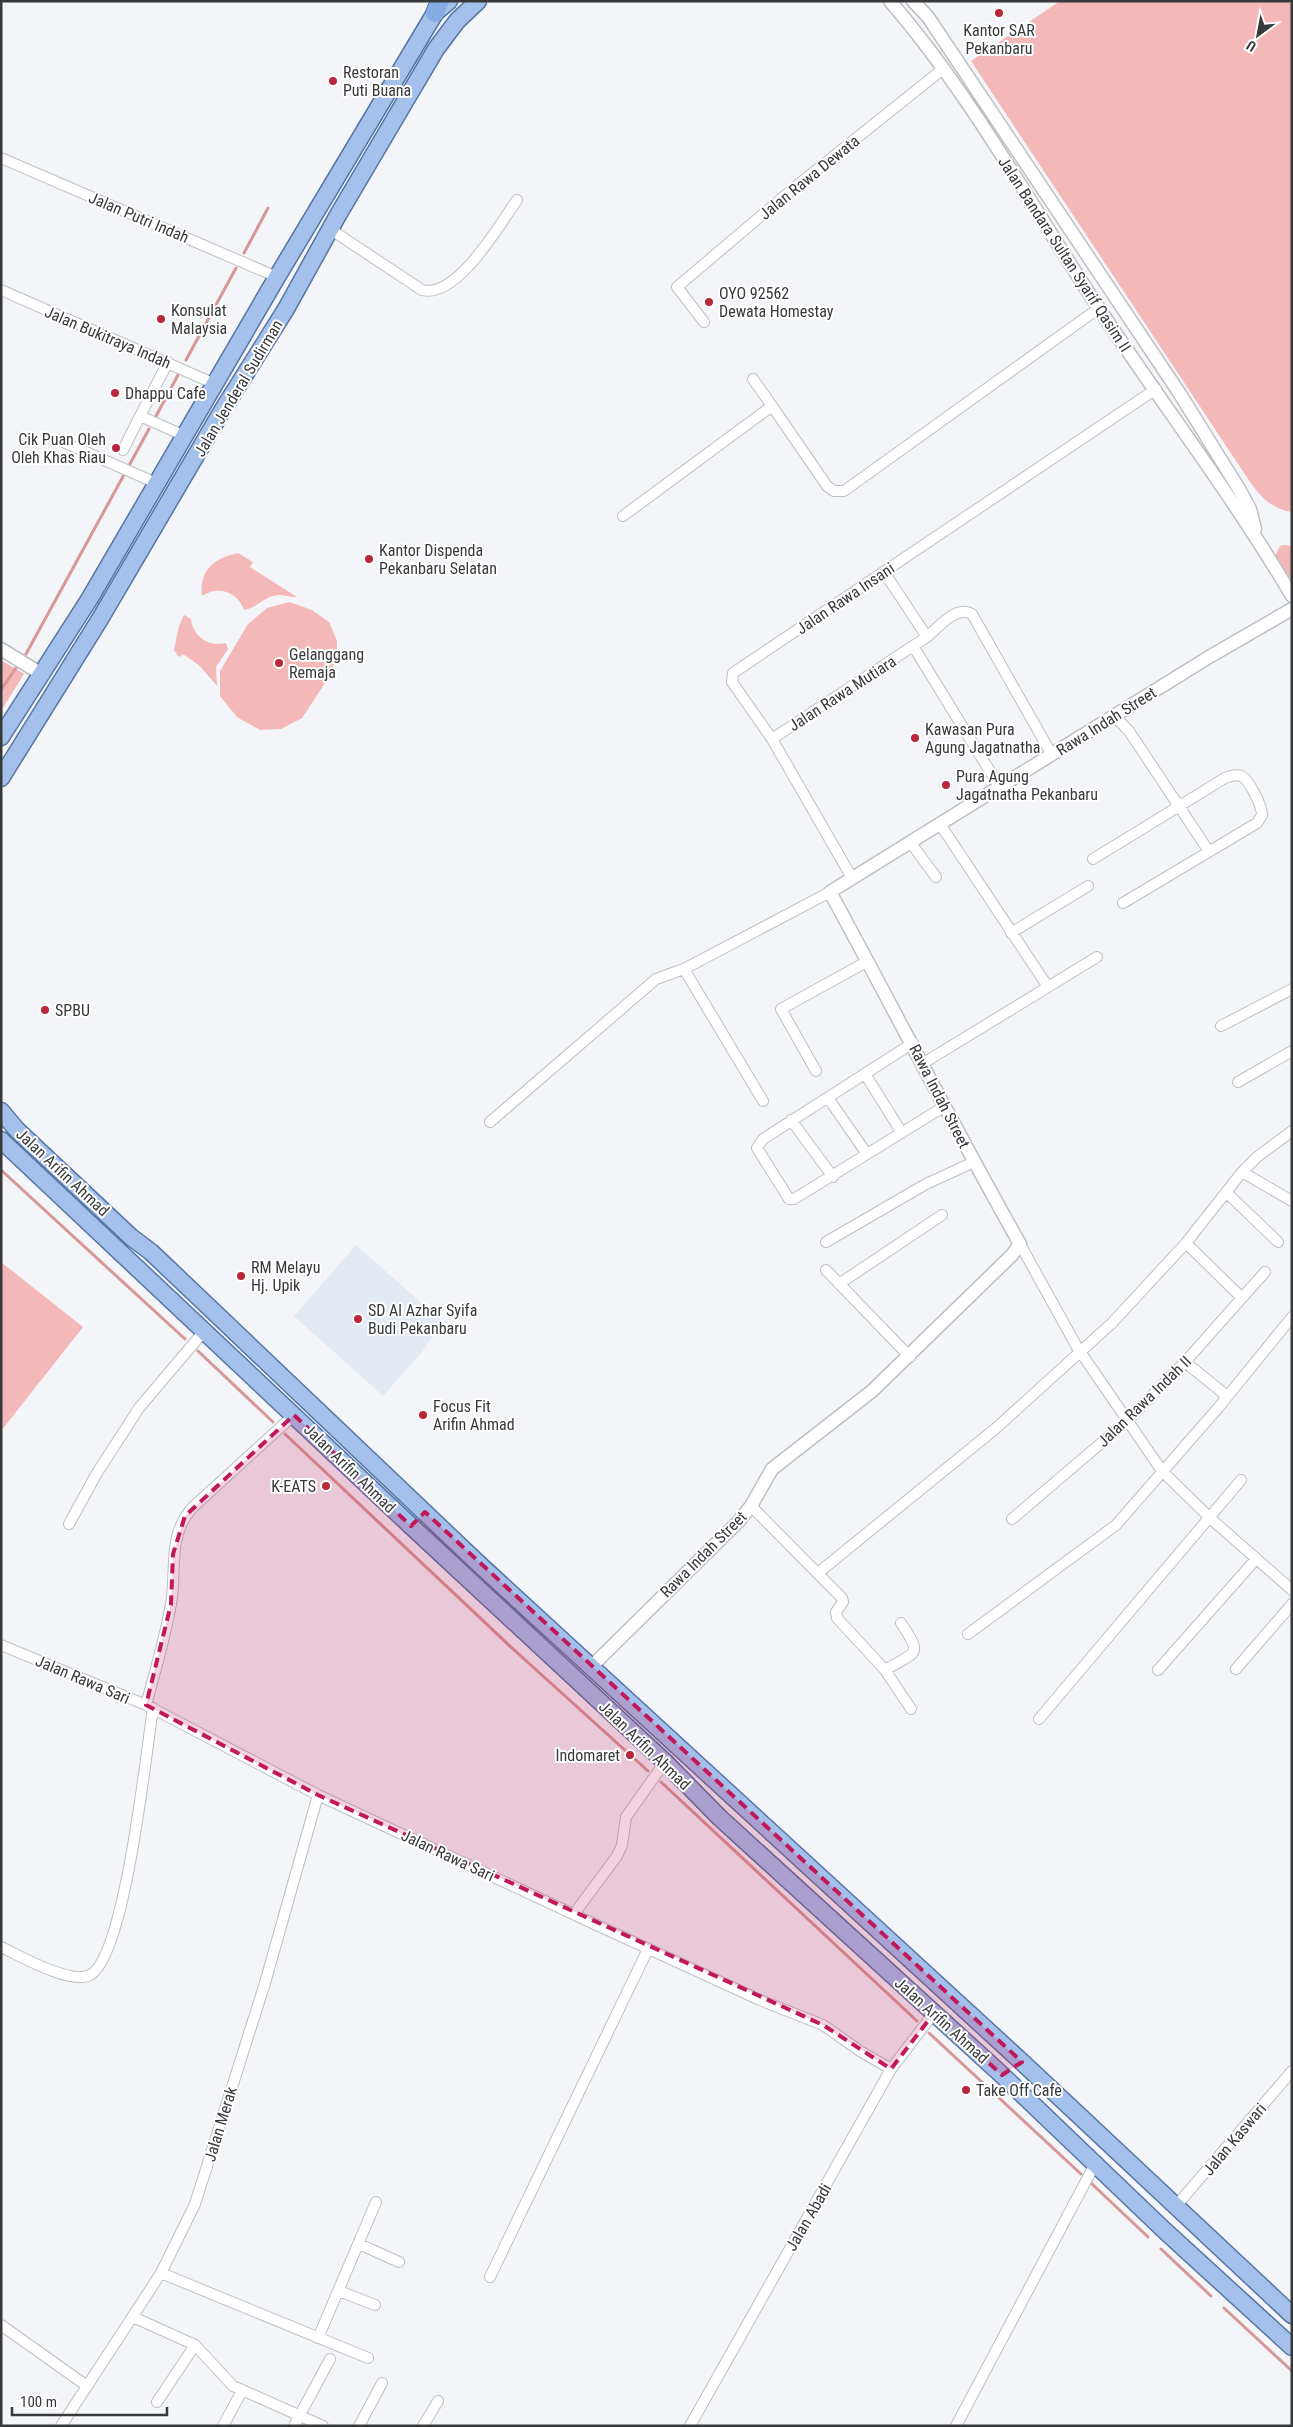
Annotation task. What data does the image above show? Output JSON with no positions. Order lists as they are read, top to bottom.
{
  "streets": {
    "main road": ["Jalan Jenderal Sudirman", "Jalan Arifin Ahmad"],
    "street": [
      "Jalan Rawa Dewata",
      "Jalan Putri Indah",
      "Jalan Bandara Sultan Syarif Qasim II",
      "Jalan Bukitraya Indah",
      "Jalan Rawa Insani",
      "Jalan Rawa Mutiara",
      "Rawa Indah Street",
      "Jalan Rawa Indah II",
      "Jalan Rawa Sari",
      "Jalan Merak",
      "Jalan Kaswari",
      "Jalan Abadi"
    ]
  },
  "crossings": [
    ["Jalan Rawa Dewata", "Jalan Bandara Sultan Syarif Qasim II"],
    ["Jalan Putri Indah", "Jalan Jenderal Sudirman"],
    ["Jalan Bandara Sultan Syarif Qasim II", "Jalan Rawa Insani"],
    ["Jalan Bukitraya Indah", "Jalan Jenderal Sudirman"],
    ["Jalan Rawa Insani", "Jalan Rawa Mutiara"],
    ["Jalan Rawa Insani", "Rawa Indah Street"],
    ["Jalan Rawa Mutiara", "Rawa Indah Street"],
    ["Rawa Indah Street", "Jalan Arifin Ahmad"],
    ["Jalan Arifin Ahmad", "Jalan Kaswari"],
    ["Jalan Arifin Ahmad", "Jalan Abadi"],
    ["Jalan Rawa Sari", "Jalan Merak"],
    ["Jalan Rawa Sari", "Jalan Abadi"]
  ],
  "places": [
    "Kantor SAR Pekanbaru",
    "Restoran Puti Buana",
    "OYO 92562 Dewata Homestay",
    "Konsulat Malaysia",
    "Dhappu Cafe",
    "Cik Puan Oleh Oleh Khas Riau",
    "Kantor Dispenda Pekanbaru Selatan",
    "Gelanggang Remaja",
    "Kawasan Pura Agung Jagatnatha",
    "Pura Agung Jagatnatha Pekanbaru",
    "SPBU",
    "RM Melayu Hj. Upik",
    "SD Al Azhar Syifa Budi Pekanbaru",
    "Focus Fit Arifin Ahmad",
    "K-EATS",
    "Indomaret",
    "Take Off Cafe"
  ],
  "scale_bar": "100 m",
  "north": "bottom left"
}
